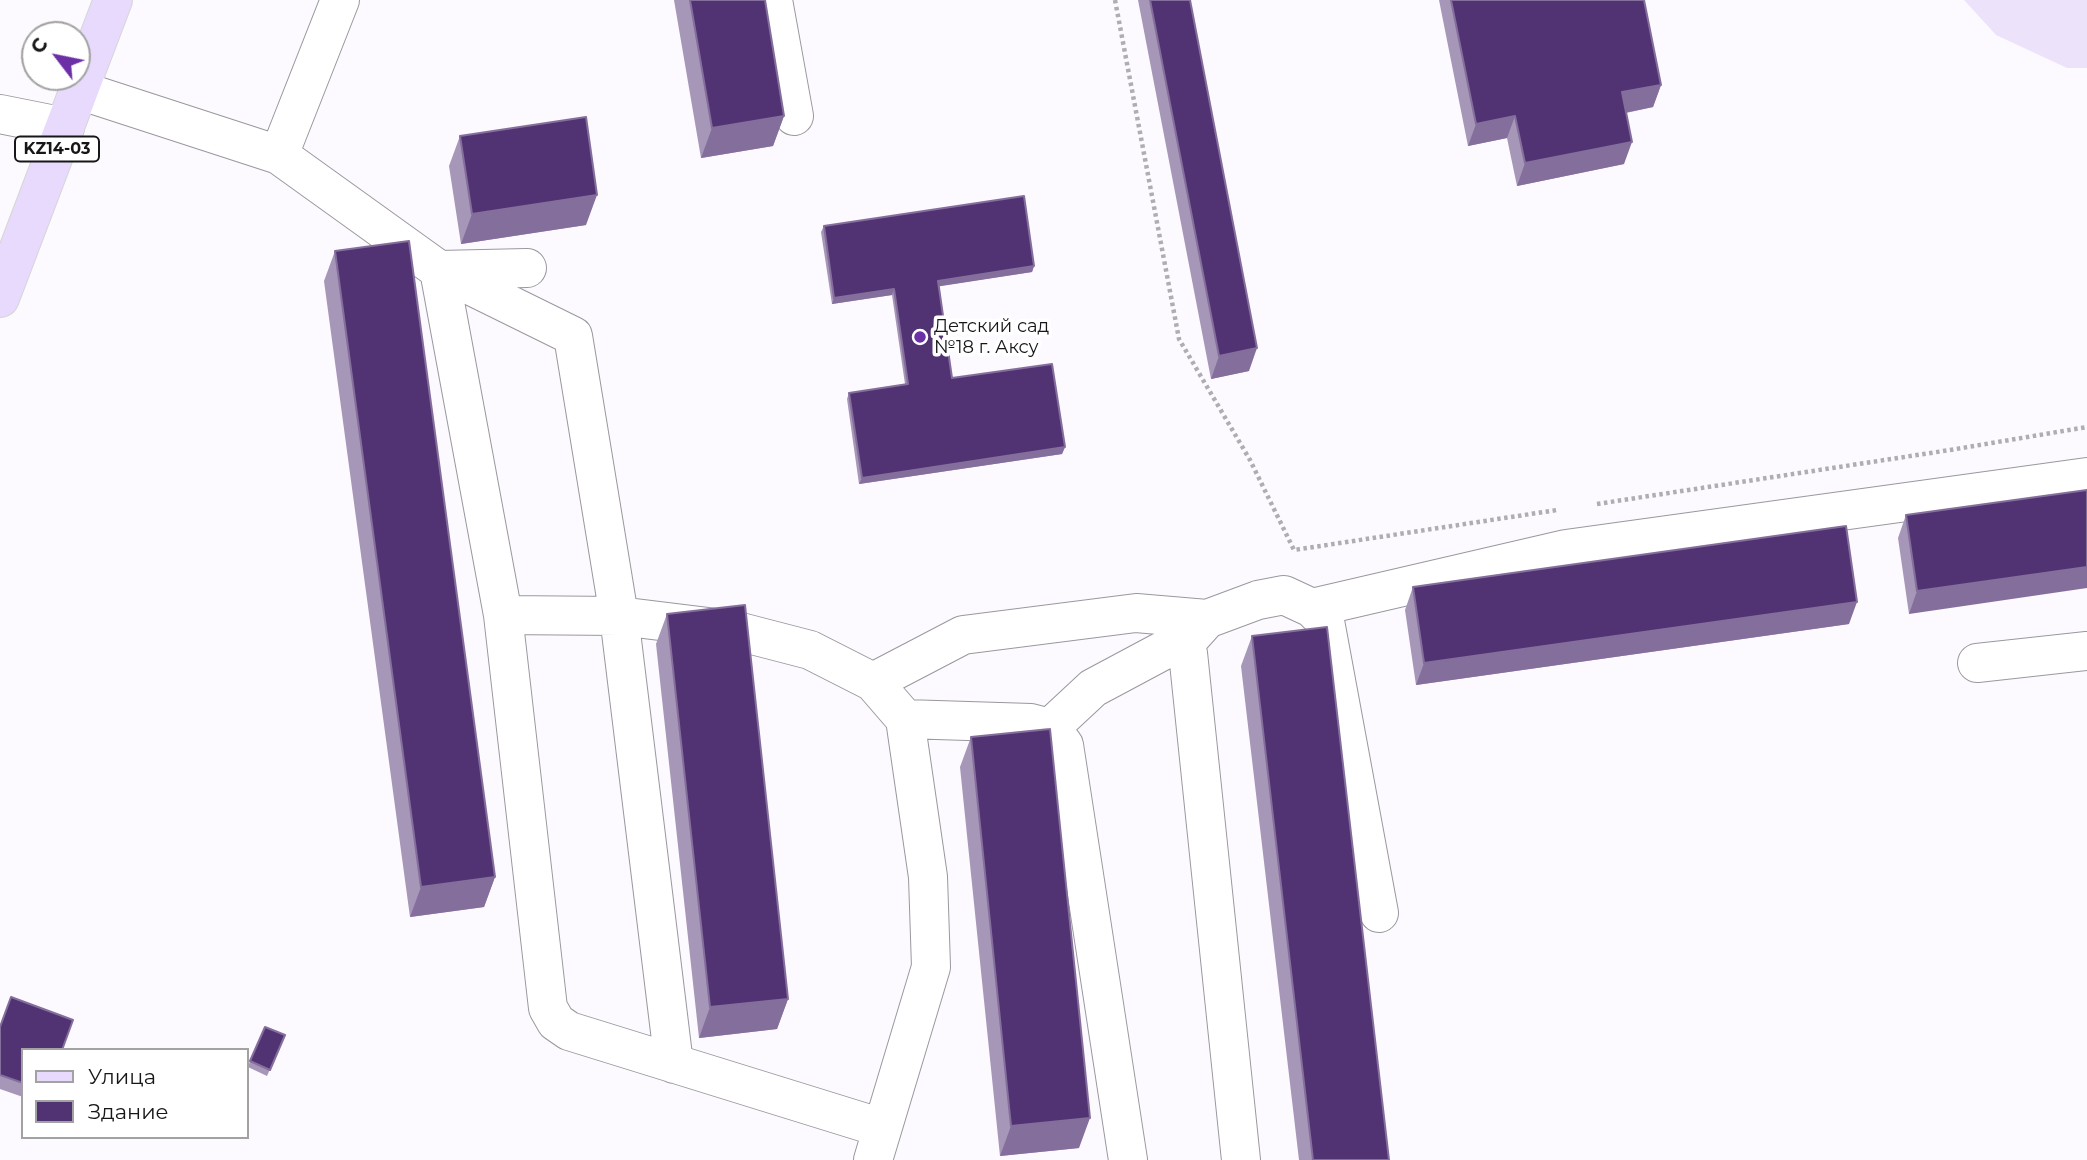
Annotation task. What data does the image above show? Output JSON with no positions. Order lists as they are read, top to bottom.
{
  "streets": {
    "main road": ["KZ14-03"]
  },
  "places": ["Детский сад №18 г. Аксу"],
  "legend": ["Улица", "Здание"],
  "north": "top left"
}
